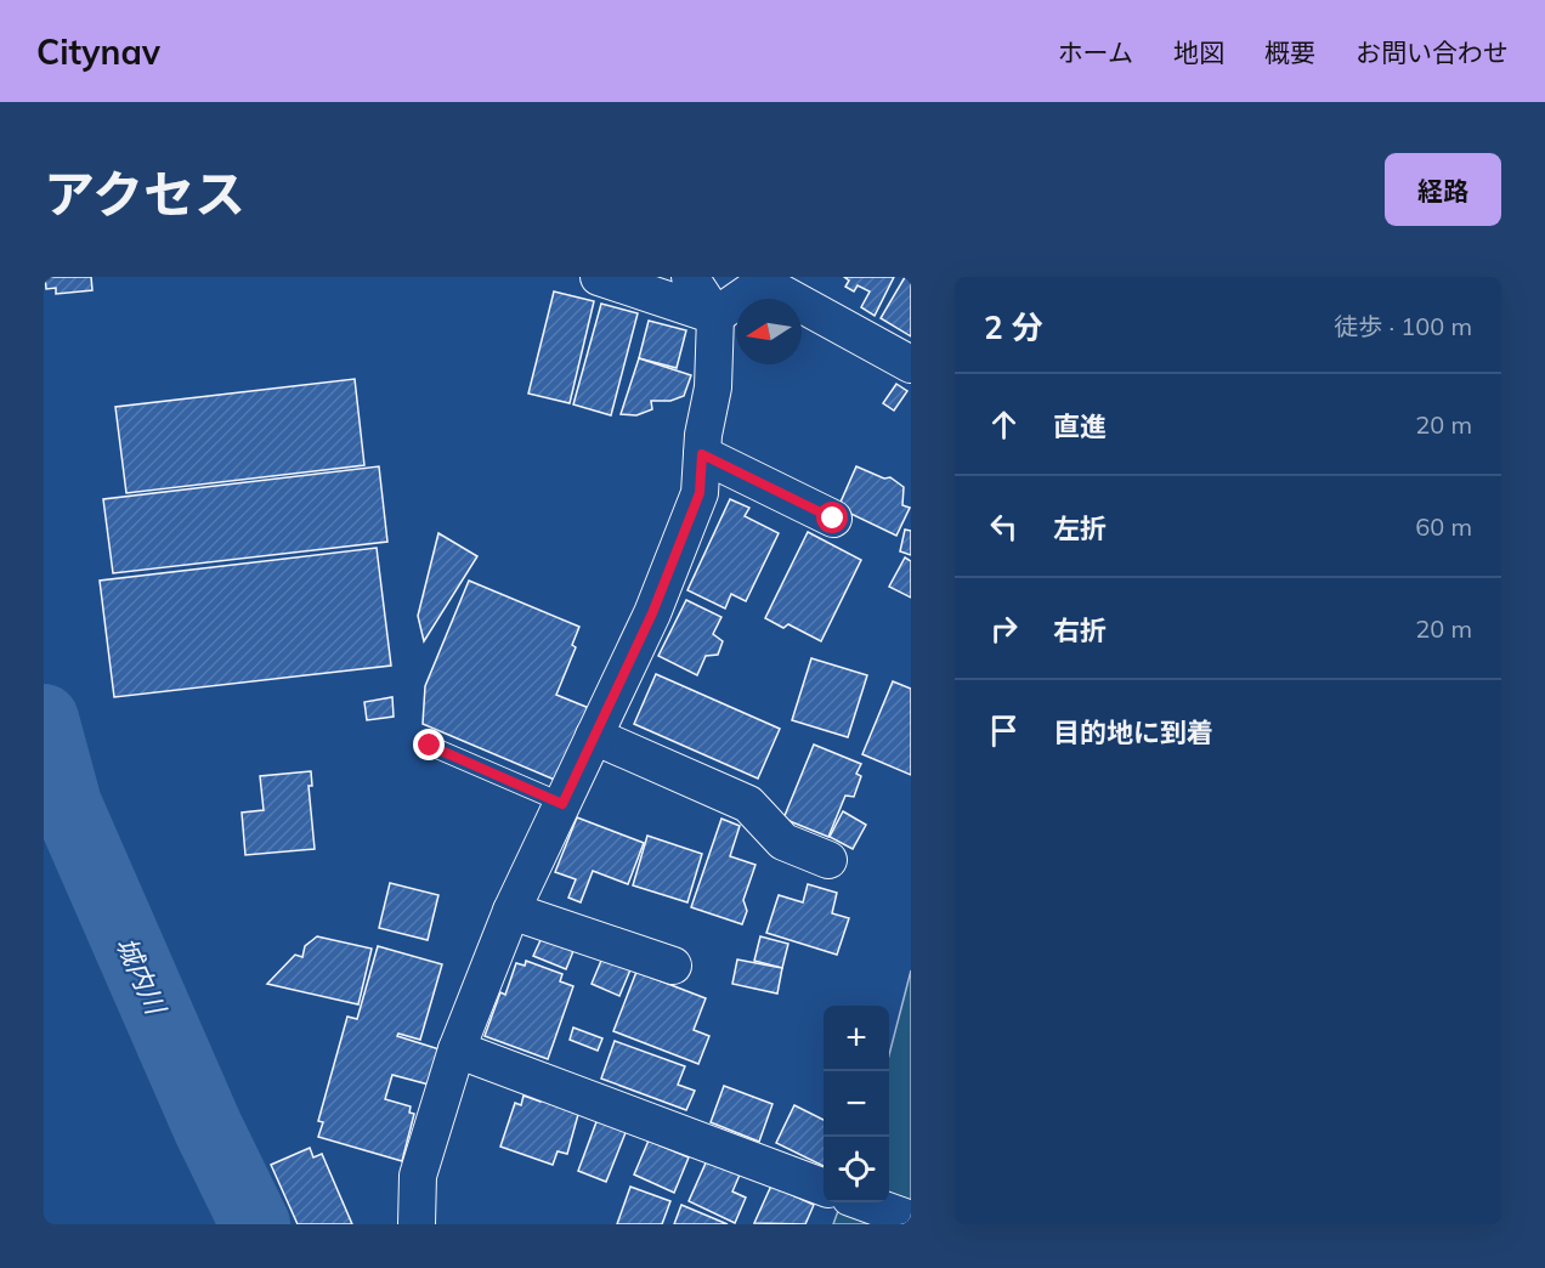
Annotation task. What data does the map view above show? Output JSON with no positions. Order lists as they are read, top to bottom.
{
  "water": ["城内川"],
  "north": "left",
  "page": {
    "header": "Citynav",
    "nav": [
      "ホーム",
      "地図",
      "概要",
      "お問い合わせ"
    ],
    "title": "アクセス",
    "buttons": "経路",
    "heading": ["2 分", "徒歩 · 100 m"],
    "list": [
      ["直進", "20 m"],
      ["左折", "60 m"],
      ["右折", "20 m"],
      "目的地に到着"
    ],
    "map_buttons": ["+", "−"]
  }
}
